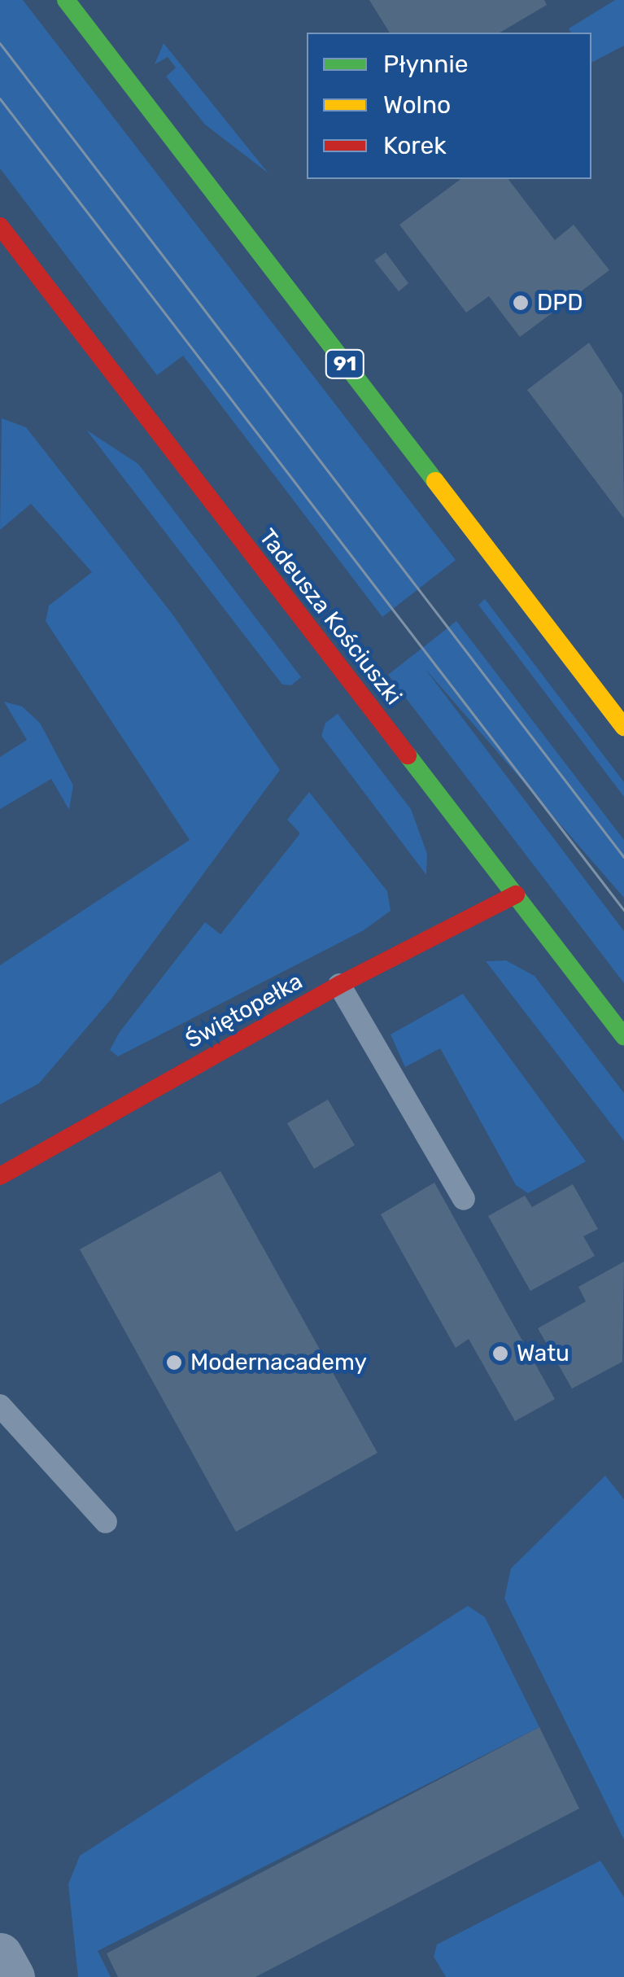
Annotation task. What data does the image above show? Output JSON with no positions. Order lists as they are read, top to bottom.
{
  "streets": {
    "main road": ["91", "Tadeusza Kościuszki", "Świętopełka"]
  },
  "crossings": [
    ["Tadeusza Kościuszki", "Świętopełka"]
  ],
  "places": ["DPD", "Watu", "Modernacademy"],
  "legend": ["Płynnie", "Wolno", "Korek"]
}
